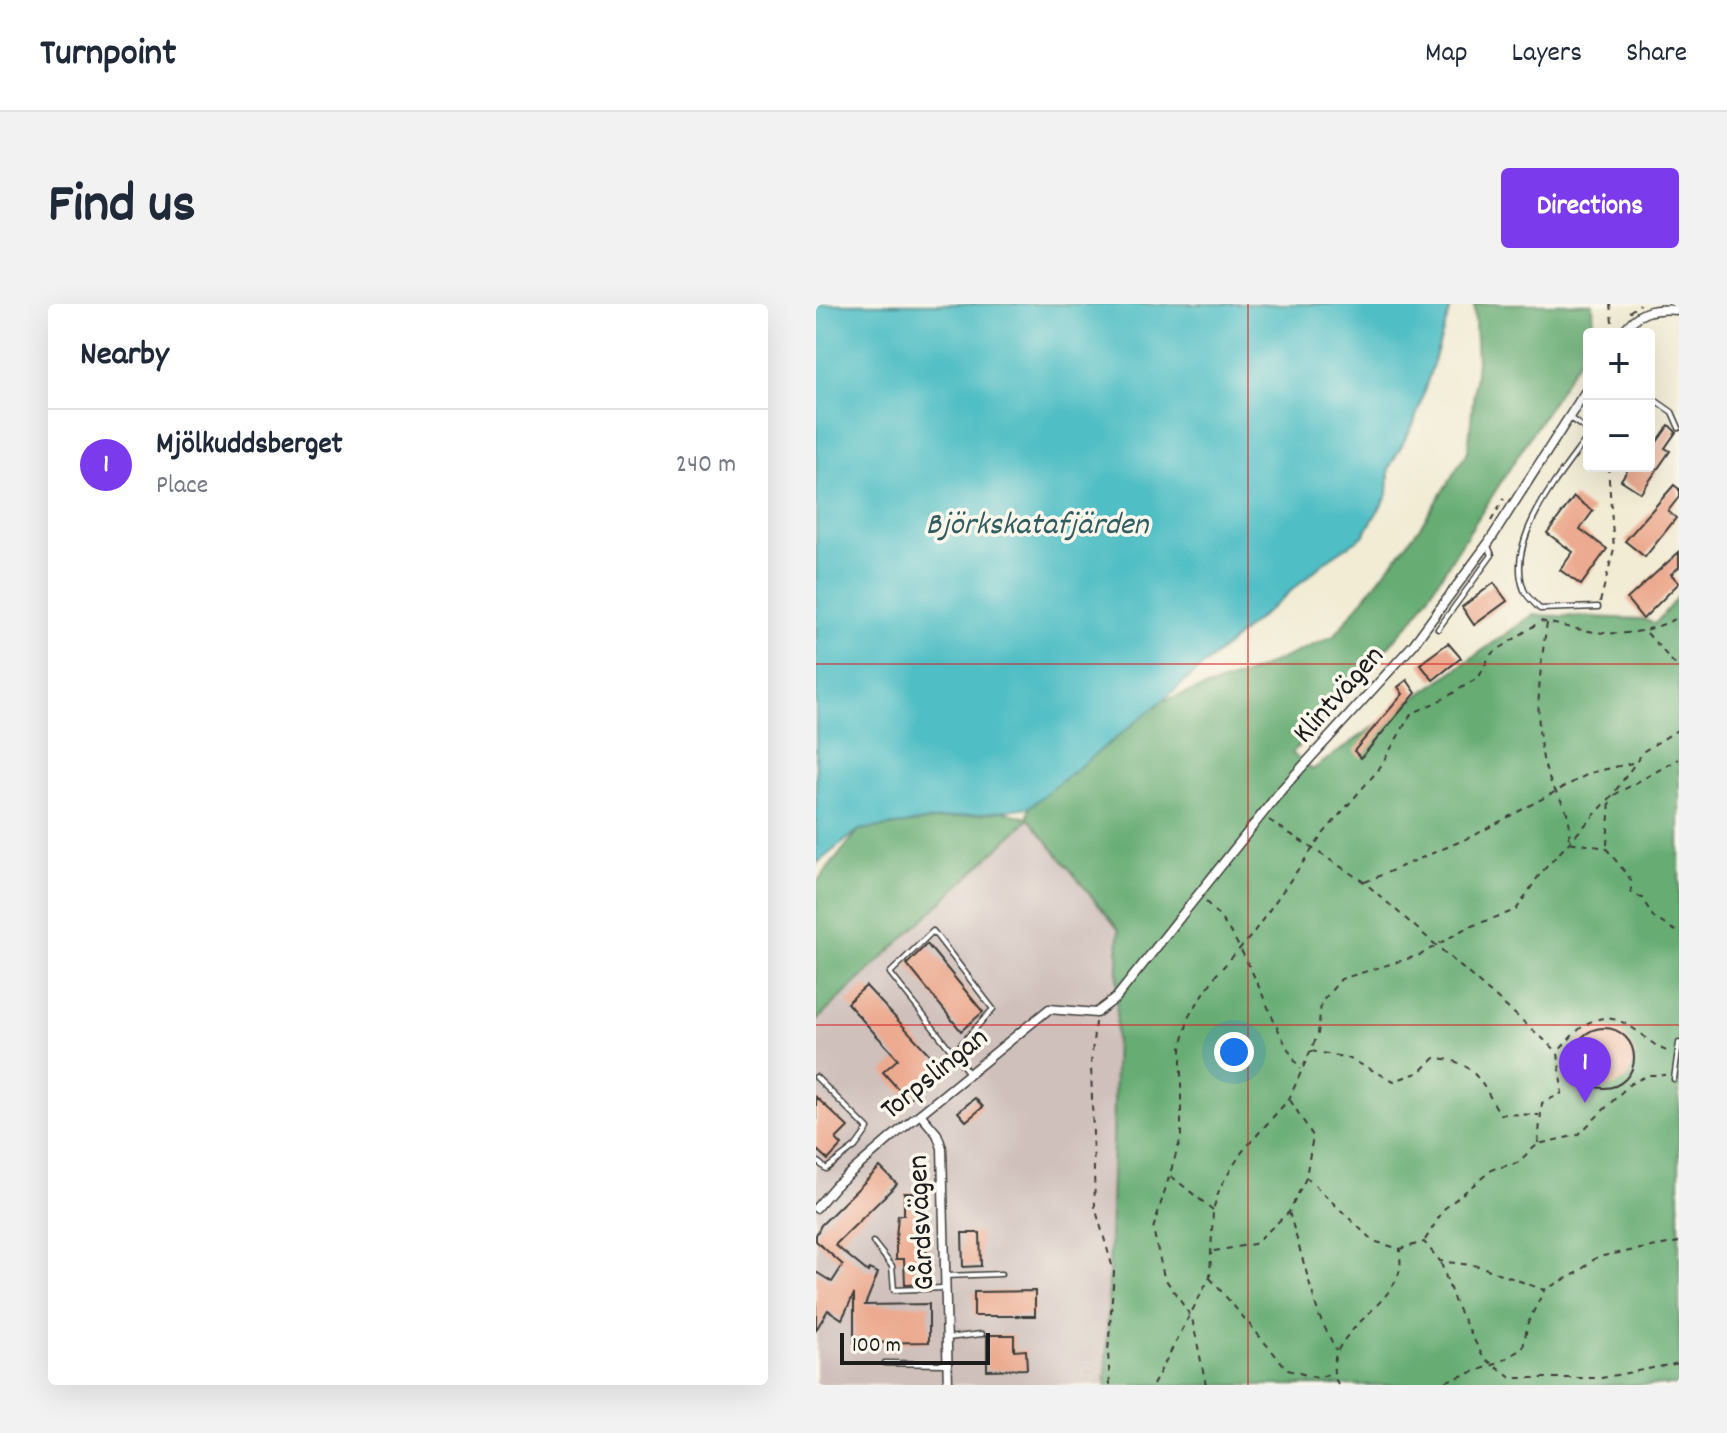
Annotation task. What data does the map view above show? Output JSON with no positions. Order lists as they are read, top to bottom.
{
  "streets": {
    "street": ["Klintvägen", "Torpslingan", "Gårdsvägen"]
  },
  "crossings": [
    ["Klintvägen", "Torpslingan"],
    ["Torpslingan", "Gårdsvägen"]
  ],
  "water": ["Björkskatafjärden"],
  "scale_bar": "100 m",
  "page": {
    "header": "Turnpoint",
    "nav": ["Map", "Layers", "Share"],
    "title": "Find us",
    "buttons": "Directions",
    "heading": "Nearby",
    "map_buttons": ["+", "−"],
    "list": [
      {
        "mark": "1",
        "name": "Mjölkuddsberget",
        "note": "Place",
        "value": "240 m"
      }
    ],
    "pins": "1",
    "scale": "100 m"
  }
}
